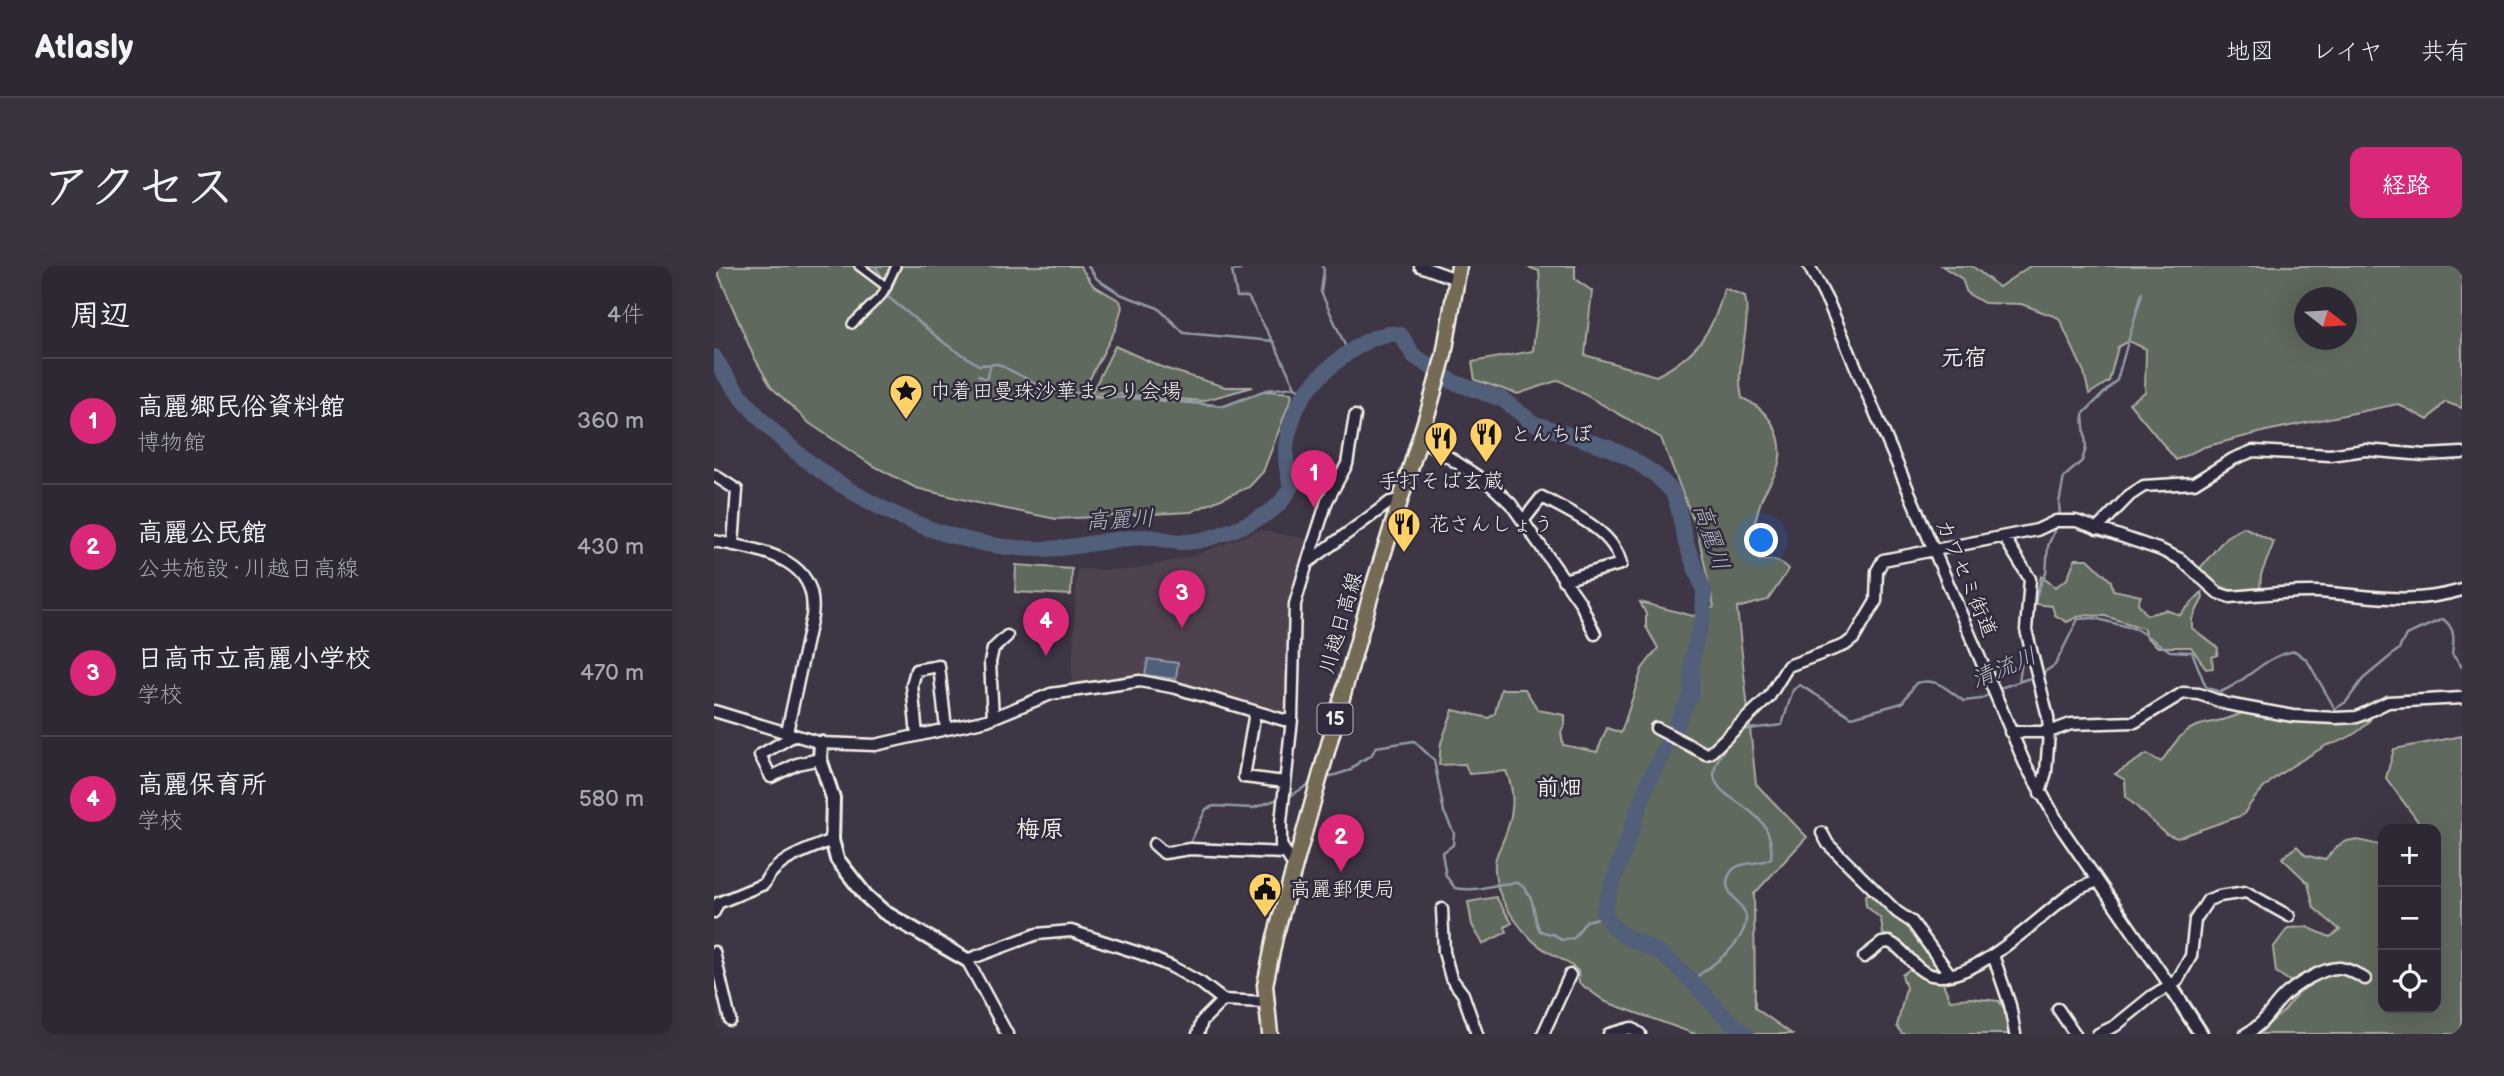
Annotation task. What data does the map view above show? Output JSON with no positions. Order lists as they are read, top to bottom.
{
  "streets": {
    "main road": ["川越日高線", "15"],
    "street": ["カワセミ街道"]
  },
  "districts": ["元宿", "前畑", "梅原"],
  "water": ["高麗川", "清流川"],
  "places": {
    "place": ["巾着田曼珠沙華まつり会場"],
    "restaurant": ["とんちぼ", "手打そば玄蔵", "花さんしょう"],
    "public building": ["高麗郵便局"]
  },
  "north": "right",
  "page": {
    "header": "Atlasly",
    "nav": ["地図", "レイヤ", "共有"],
    "title": "アクセス",
    "buttons": "経路",
    "heading": ["周辺", "4件"],
    "list": [
      {
        "mark": "1",
        "name": "高麗郷民俗資料館",
        "note": "博物館",
        "value": "360 m"
      },
      {
        "mark": "2",
        "name": "高麗公民館",
        "note": "公共施設 · 川越日高線",
        "value": "430 m"
      },
      {
        "mark": "3",
        "name": "日高市立高麗小学校",
        "note": "学校",
        "value": "470 m"
      },
      {
        "mark": "4",
        "name": "高麗保育所",
        "note": "学校",
        "value": "580 m"
      }
    ],
    "pins": [
      "1",
      "3",
      "4",
      "2"
    ],
    "map_buttons": ["+", "−"]
  }
}
